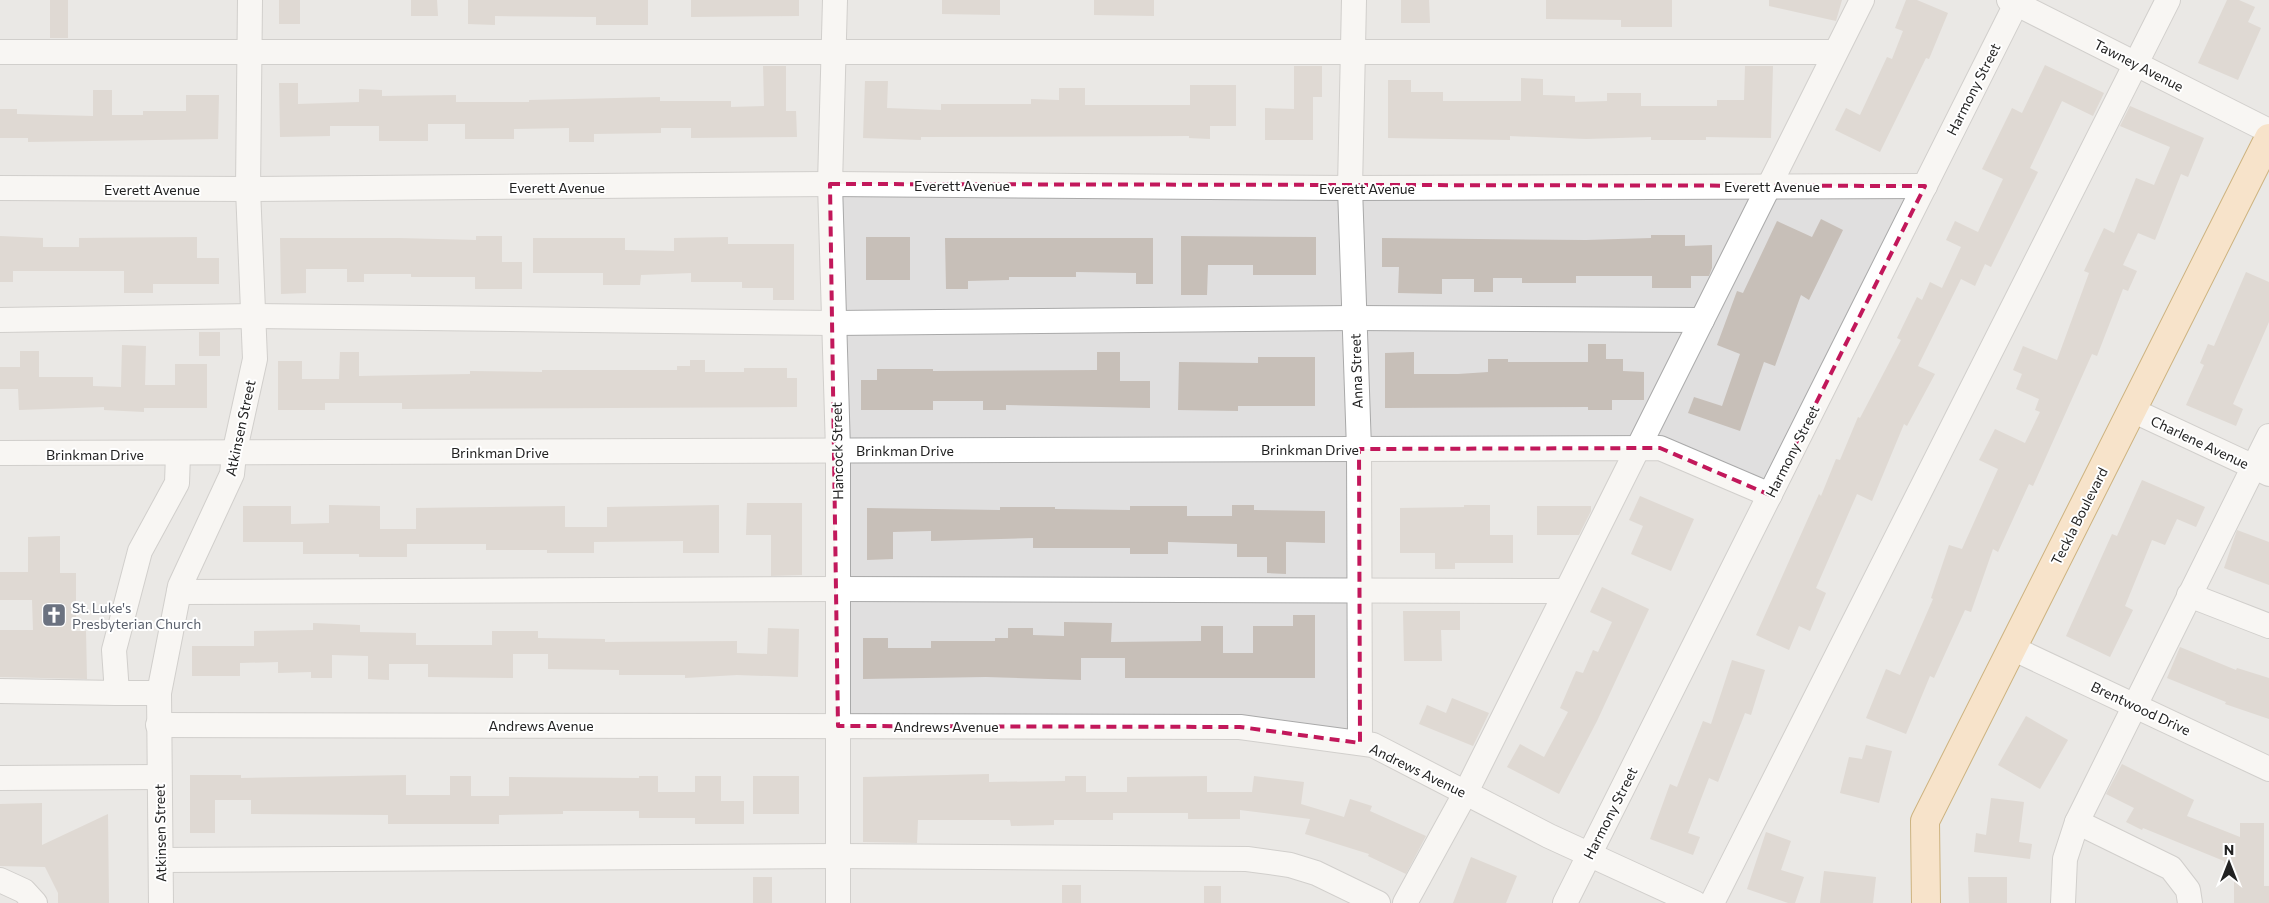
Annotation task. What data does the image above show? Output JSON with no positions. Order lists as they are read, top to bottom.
{
  "streets": {
    "main road": ["Teckla Boulevard"],
    "street": [
      "Tawney Avenue",
      "Harmony Street",
      "Everett Avenue",
      "Anna Street",
      "Atkinsen Street",
      "Charlene Avenue",
      "Brinkman Drive",
      "Hancock Street",
      "Brentwood Drive",
      "Andrews Avenue"
    ]
  },
  "crossings": [
    ["Tawney Avenue", "Harmony Street"],
    ["Harmony Street", "Everett Avenue"],
    ["Harmony Street", "Brinkman Drive"],
    ["Harmony Street", "Andrews Avenue"],
    ["Everett Avenue", "Anna Street"],
    ["Everett Avenue", "Atkinsen Street"],
    ["Everett Avenue", "Hancock Street"],
    ["Anna Street", "Brinkman Drive"],
    ["Anna Street", "Andrews Avenue"],
    ["Atkinsen Street", "Brinkman Drive"],
    ["Atkinsen Street", "Andrews Avenue"],
    ["Charlene Avenue", "Teckla Boulevard"],
    ["Brinkman Drive", "Hancock Street"],
    ["Hancock Street", "Andrews Avenue"],
    ["Teckla Boulevard", "Brentwood Drive"]
  ],
  "places": {
    "church": ["St. Luke's Presbyterian Church"]
  },
  "north": "top"
}
